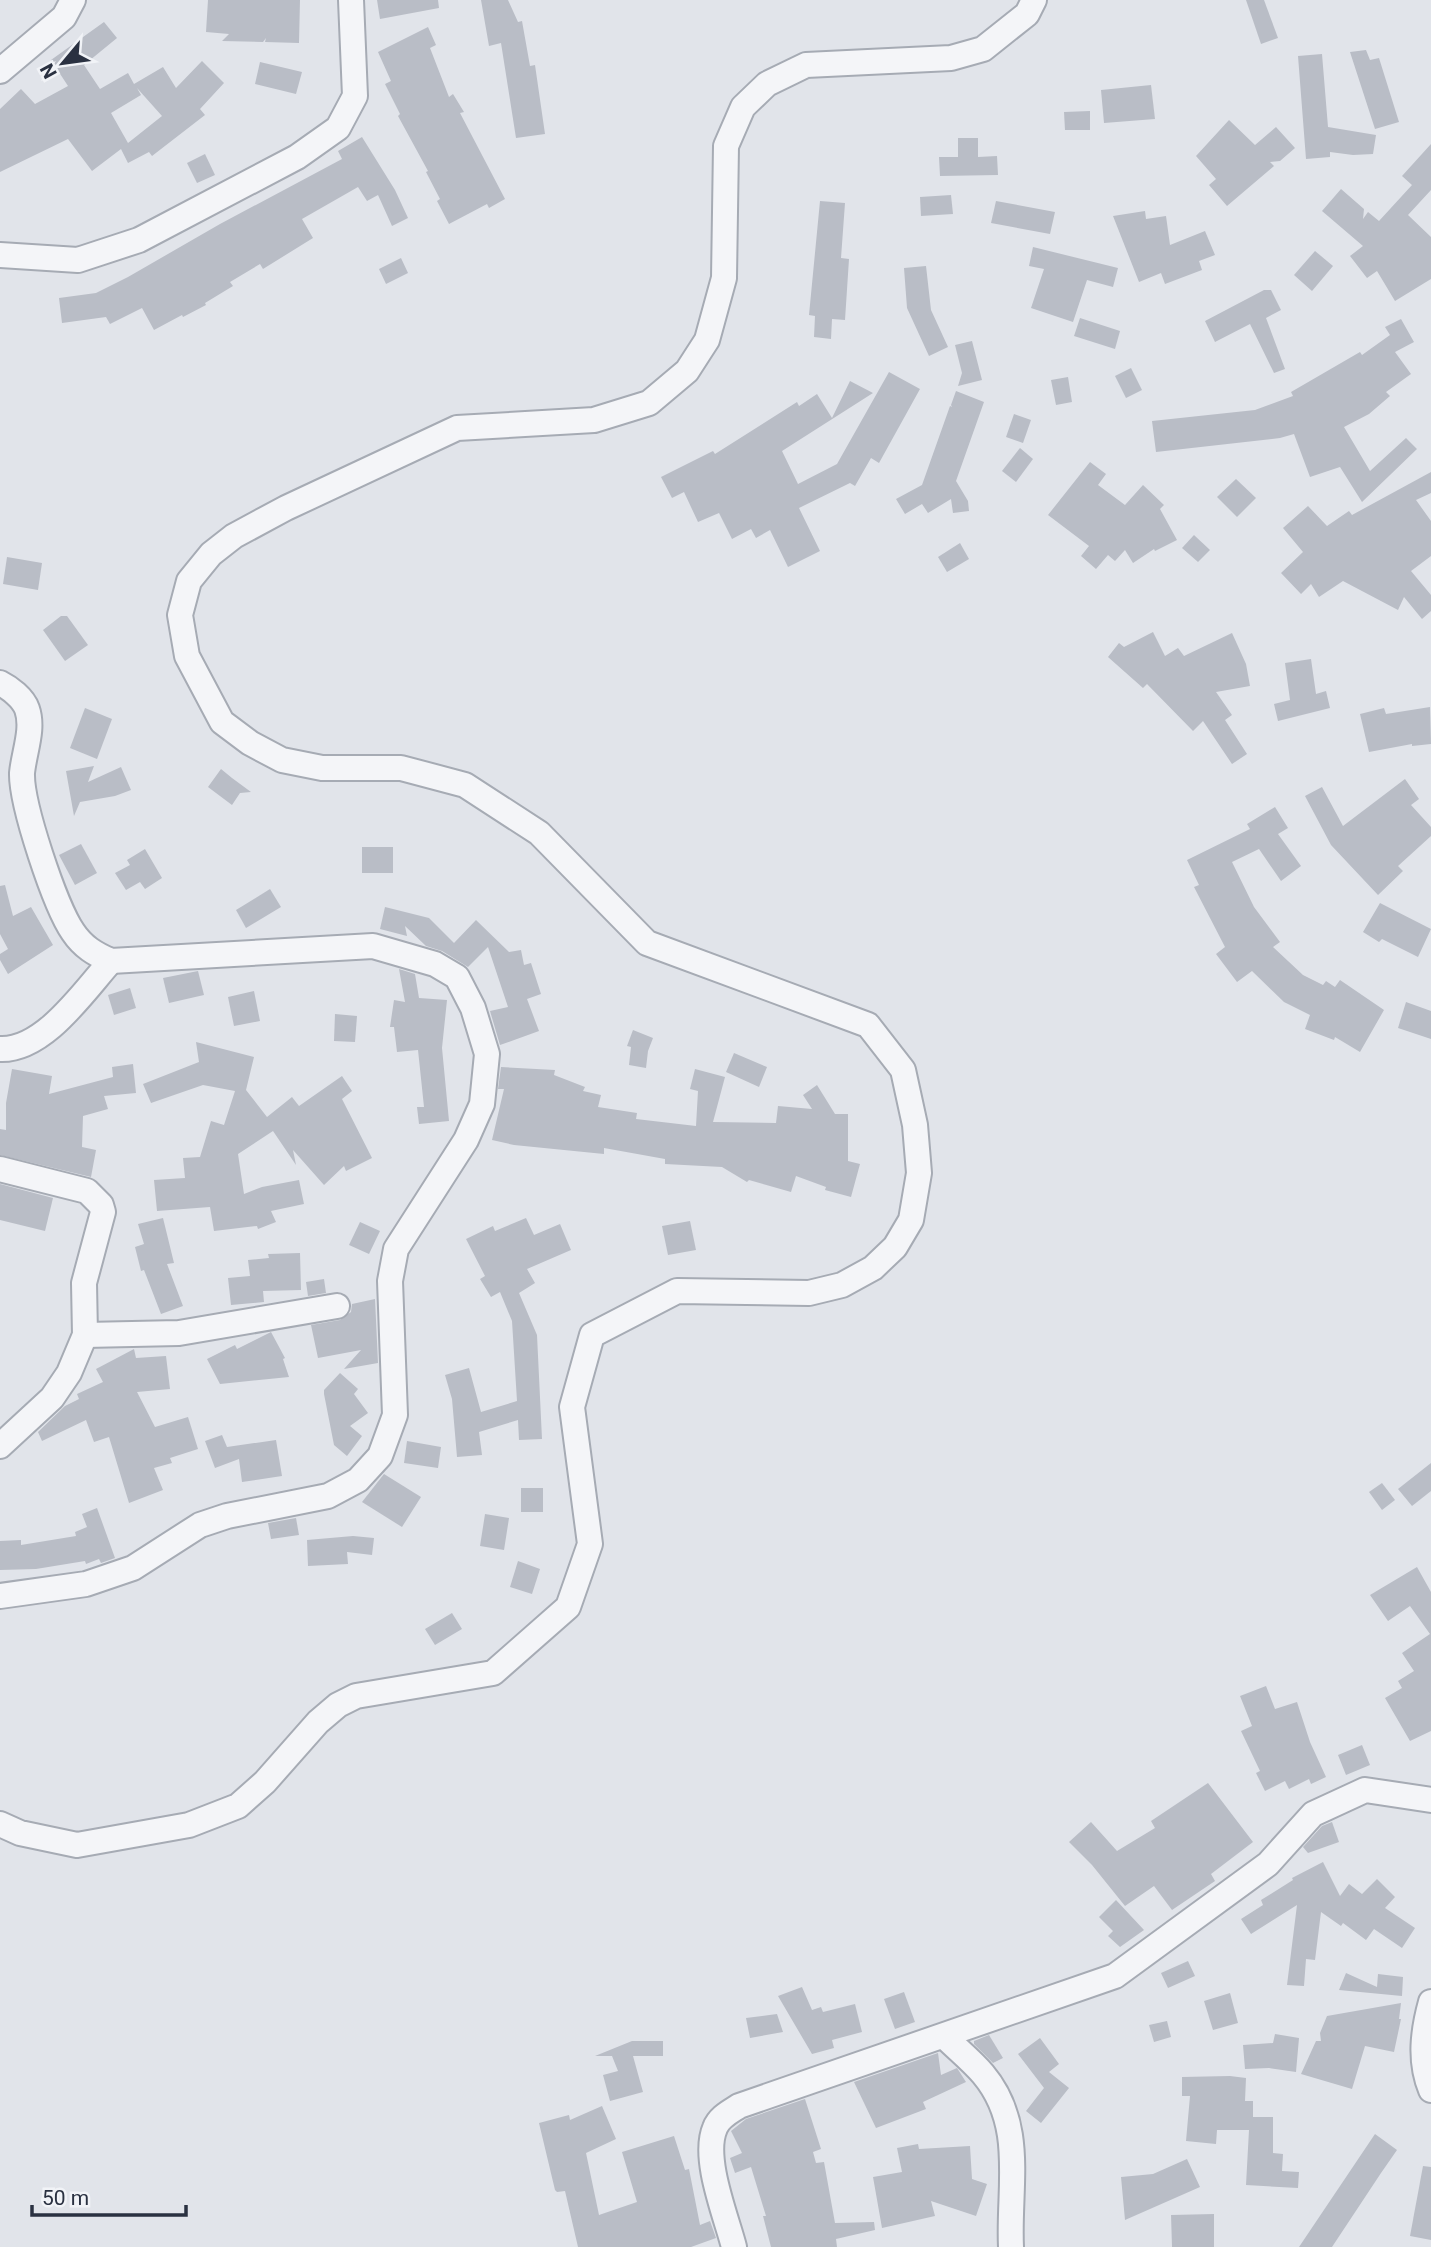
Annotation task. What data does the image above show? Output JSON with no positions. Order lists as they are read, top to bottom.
{
  "scale_bar": "50 m",
  "north": "bottom left"
}
